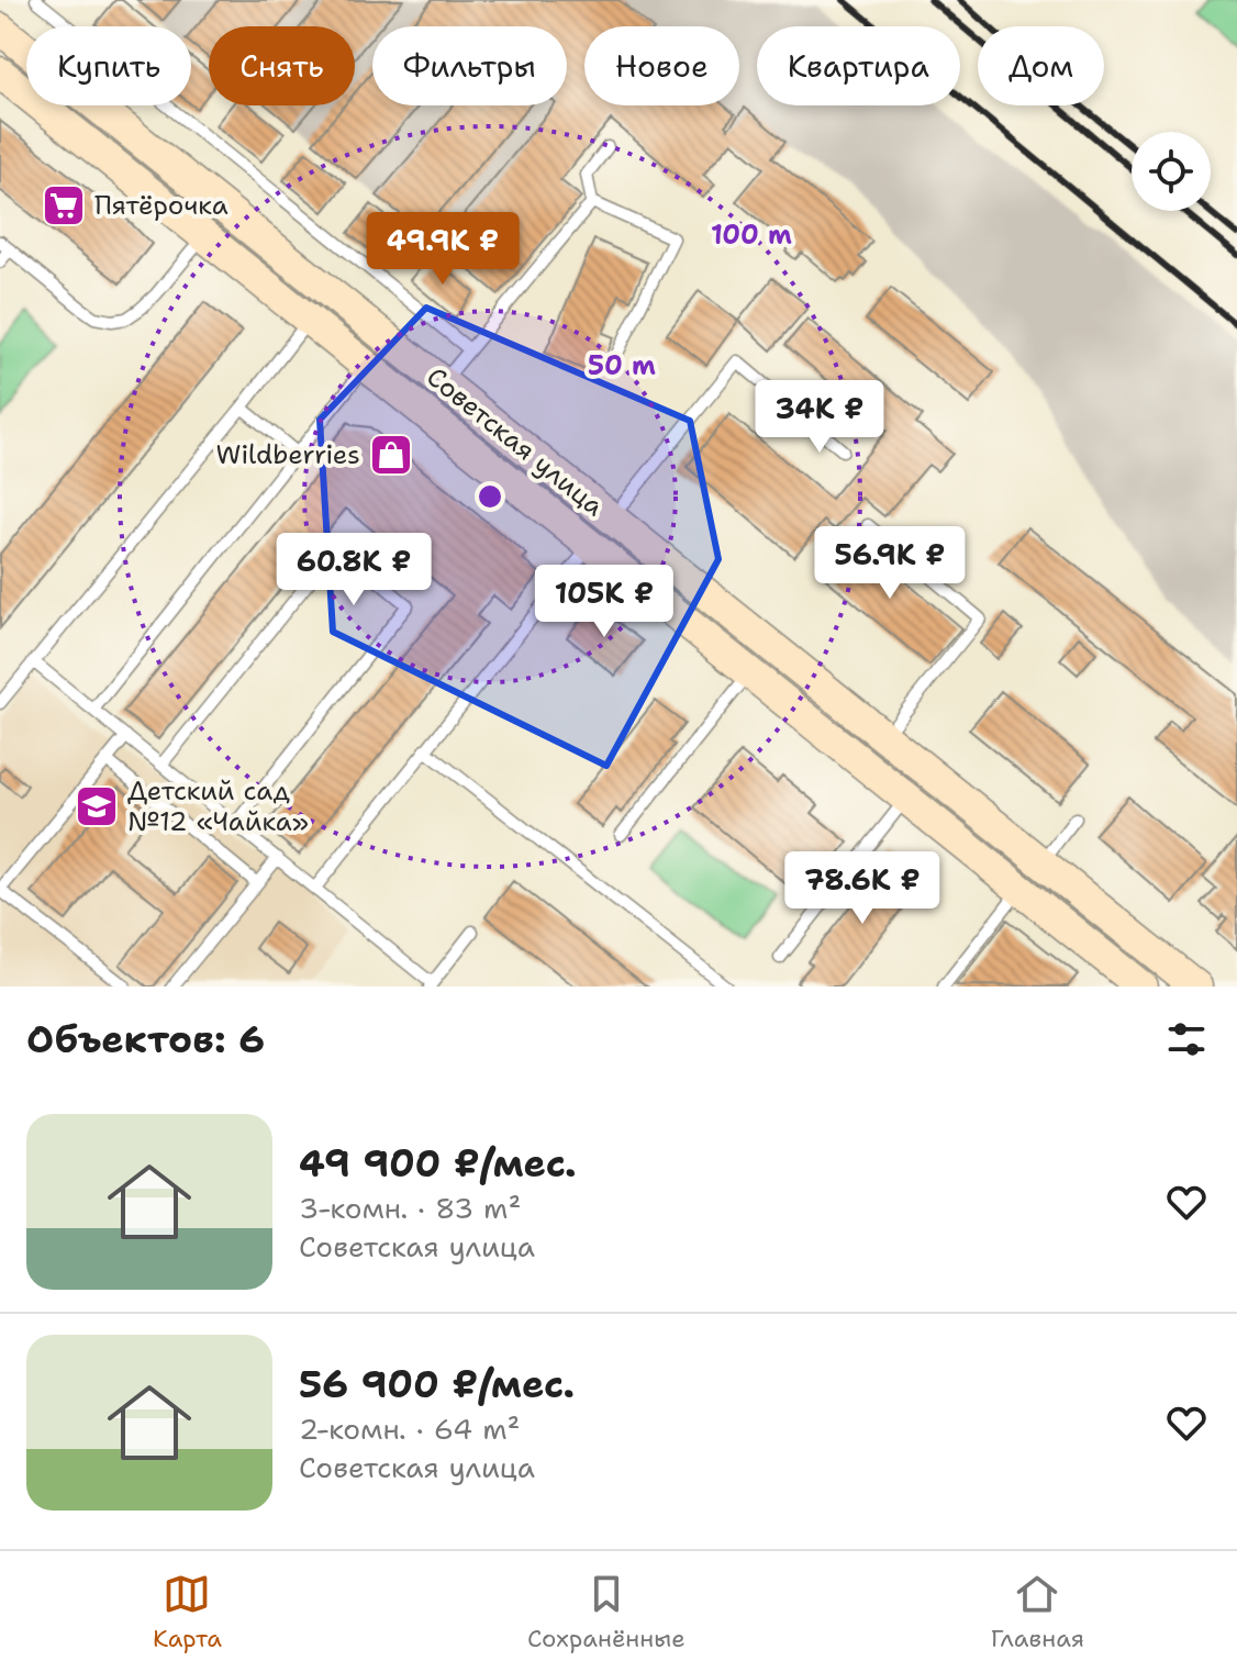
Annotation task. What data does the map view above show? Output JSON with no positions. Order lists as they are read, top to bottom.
{
  "streets": {
    "main road": ["Советская улица"]
  },
  "places": {
    "supermarket": ["Пятёрочка"],
    "shop": ["Wildberries"],
    "school or university": ["Детский сад №12 «Чайка»"]
  },
  "page": {
    "chip": [
      "Купить",
      "Снять",
      "Фильтры",
      "Новое",
      "Квартира",
      "Дом"
    ],
    "price": [
      "49.9K ₽",
      "34K ₽",
      "56.9K ₽",
      "60.8K ₽",
      "105K ₽",
      "78.6K ₽"
    ],
    "heading": "Объектов: 6",
    "list": [
      {
        "name": "49 900 ₽/мес.",
        "note": "3-комн. · 83 m² · Советская улица"
      },
      {
        "name": "56 900 ₽/мес.",
        "note": "2-комн. · 64 m² · Советская улица"
      }
    ],
    "tabs": ["Карта", "Сохранённые", "Главная"]
  },
  "rings": ["100 m", "50 m"]
}
